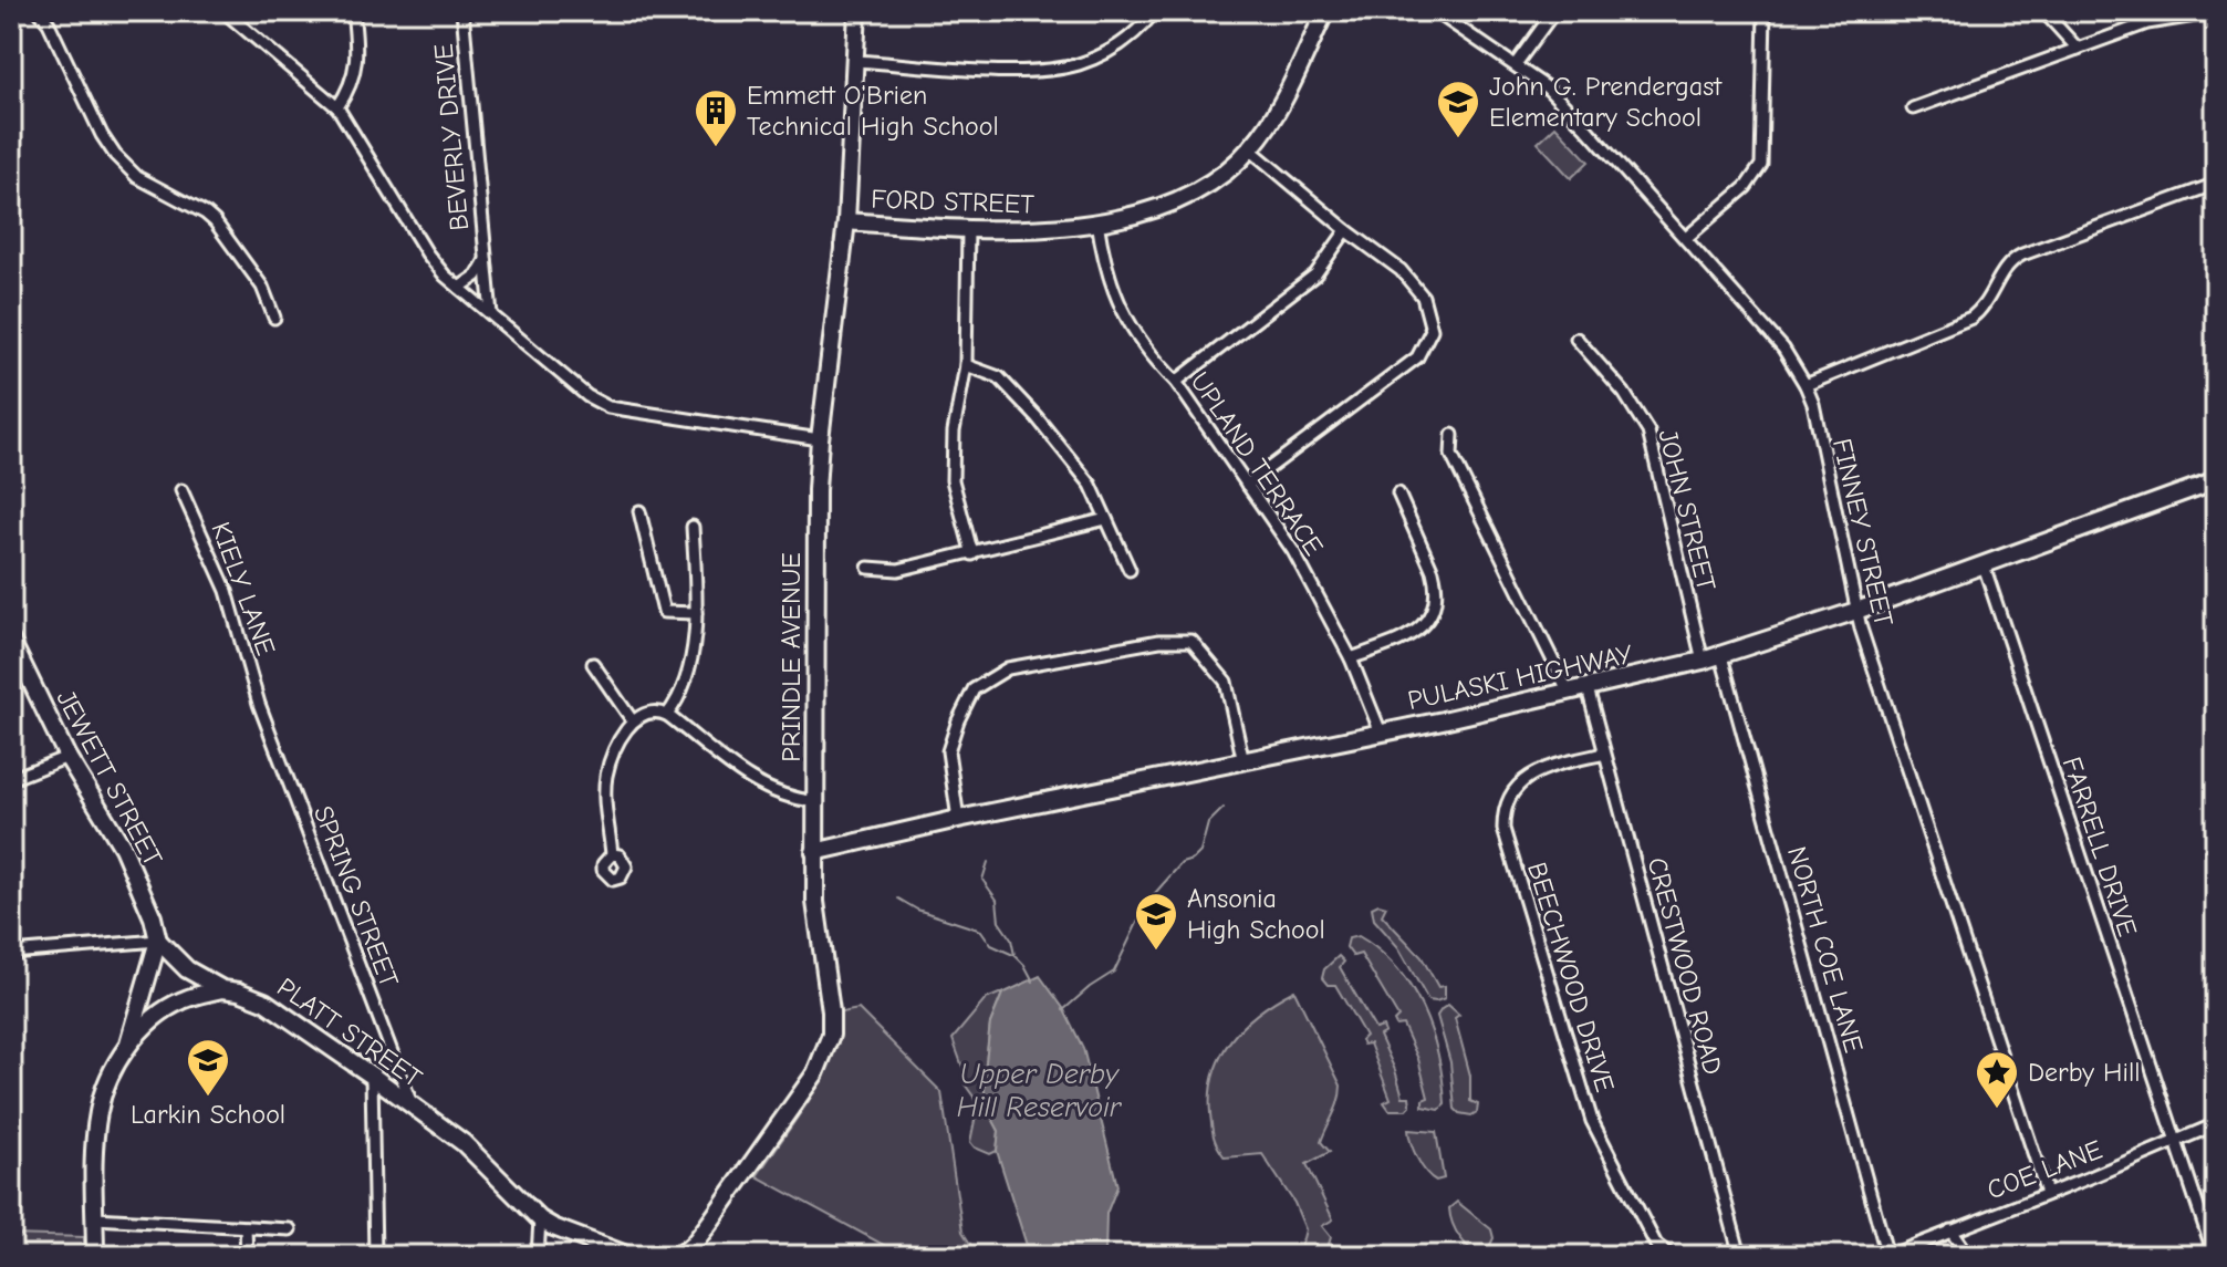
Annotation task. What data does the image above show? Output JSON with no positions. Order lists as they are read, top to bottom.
{
  "streets": {
    "main road": [
      "FORD STREET",
      "PRINDLE AVENUE",
      "PULASKI HIGHWAY",
      "JEWETT STREET",
      "PLATT STREET"
    ],
    "street": [
      "BEVERLY DRIVE",
      "UPLAND TERRACE",
      "JOHN STREET",
      "FINNEY STREET",
      "KIELY LANE",
      "FARRELL DRIVE",
      "SPRING STREET",
      "NORTH COE LANE",
      "CRESTWOOD ROAD",
      "BEECHWOOD DRIVE",
      "COE LANE"
    ]
  },
  "crossings": [
    ["FORD STREET", "UPLAND TERRACE"],
    ["FORD STREET", "PRINDLE AVENUE"],
    ["UPLAND TERRACE", "PULASKI HIGHWAY"],
    ["JOHN STREET", "PULASKI HIGHWAY"],
    ["FINNEY STREET", "PULASKI HIGHWAY"],
    ["FINNEY STREET", "COE LANE"],
    ["KIELY LANE", "SPRING STREET"],
    ["PRINDLE AVENUE", "PULASKI HIGHWAY"],
    ["PULASKI HIGHWAY", "FARRELL DRIVE"],
    ["PULASKI HIGHWAY", "NORTH COE LANE"],
    ["PULASKI HIGHWAY", "CRESTWOOD ROAD"],
    ["JEWETT STREET", "PLATT STREET"],
    ["FARRELL DRIVE", "COE LANE"],
    ["SPRING STREET", "PLATT STREET"],
    ["NORTH COE LANE", "COE LANE"],
    ["CRESTWOOD ROAD", "BEECHWOOD DRIVE"]
  ],
  "water": ["Upper Derby Hill Reservoir"],
  "places": {
    "school or university": ["John G. Prendergast Elementary School", "Ansonia High School", "Larkin School"],
    "building": ["Emmett O'Brien Technical High School"],
    "place": ["Derby Hill"]
  }
}
